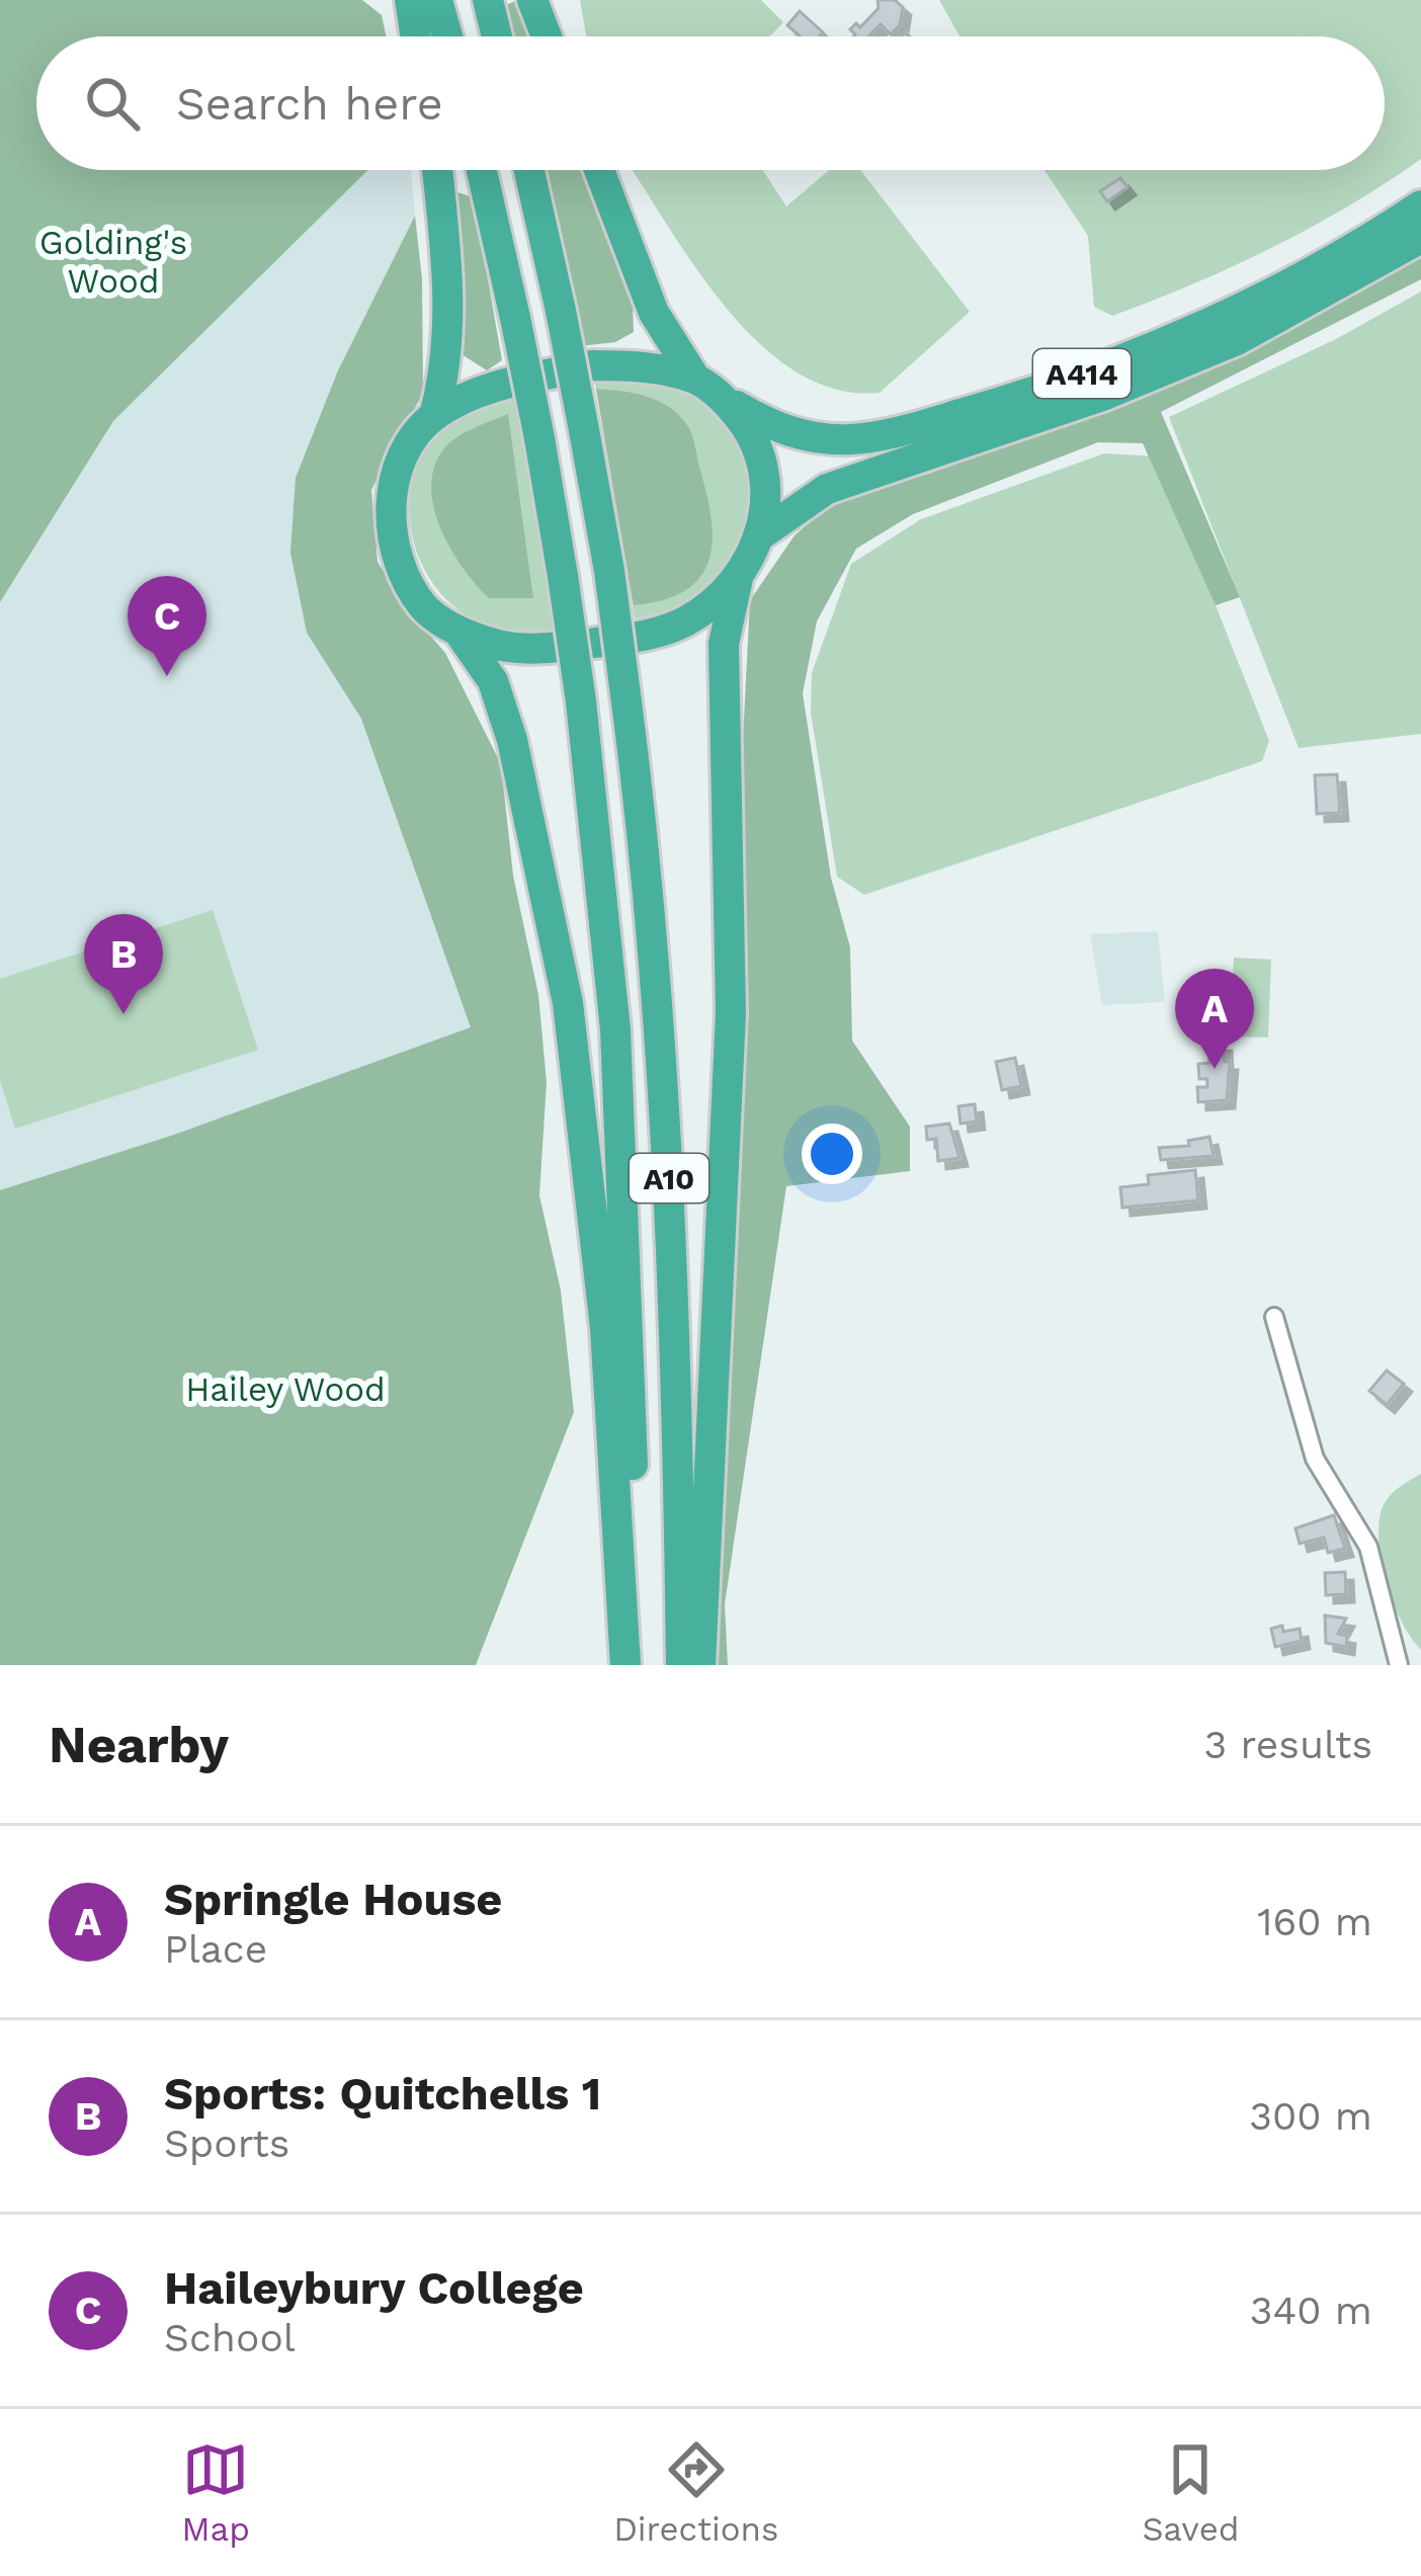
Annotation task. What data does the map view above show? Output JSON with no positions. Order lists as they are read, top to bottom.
{
  "streets": {
    "highway": ["A414", "A10"]
  },
  "parks": ["Golding's Wood", "Hailey Wood"],
  "page": {
    "search": "Search here",
    "pins": ["C", "B", "A"],
    "heading": ["Nearby", "3 results"],
    "list": [
      {
        "mark": "A",
        "name": "Springle House",
        "note": "Place",
        "value": "160 m"
      },
      {
        "mark": "B",
        "name": "Sports: Quitchells 1",
        "note": "Sports",
        "value": "300 m"
      },
      {
        "mark": "C",
        "name": "Haileybury College",
        "note": "School",
        "value": "340 m"
      }
    ],
    "nav": ["Map", "Directions", "Saved"]
  }
}
